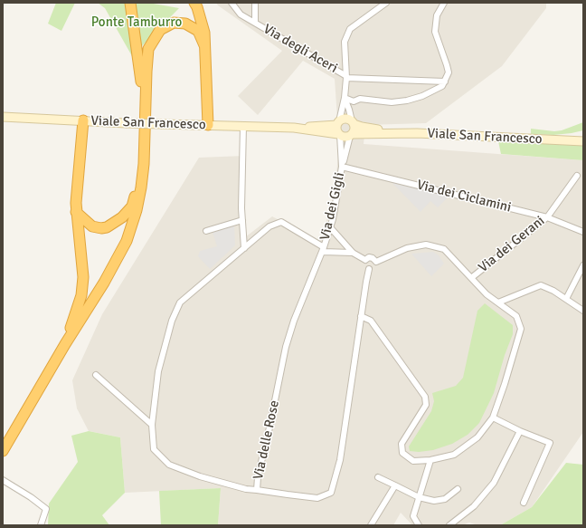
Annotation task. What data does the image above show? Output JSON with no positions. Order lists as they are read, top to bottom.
{
  "streets": {
    "street": [
      "Via degli Aceri",
      "Viale San Francesco",
      "Via dei Ciclamini",
      "Via dei Gigli",
      "Via dei Gerani",
      "Via delle Rose"
    ]
  },
  "crossings": [
    ["Via degli Aceri", "Viale San Francesco"],
    ["Via degli Aceri", "Via dei Gigli"],
    ["Viale San Francesco", "Via dei Gigli"],
    ["Via dei Ciclamini", "Via dei Gigli"],
    ["Via dei Ciclamini", "Via dei Gerani"],
    ["Via dei Gigli", "Via delle Rose"]
  ],
  "parks": ["Ponte Tamburro"]
}
